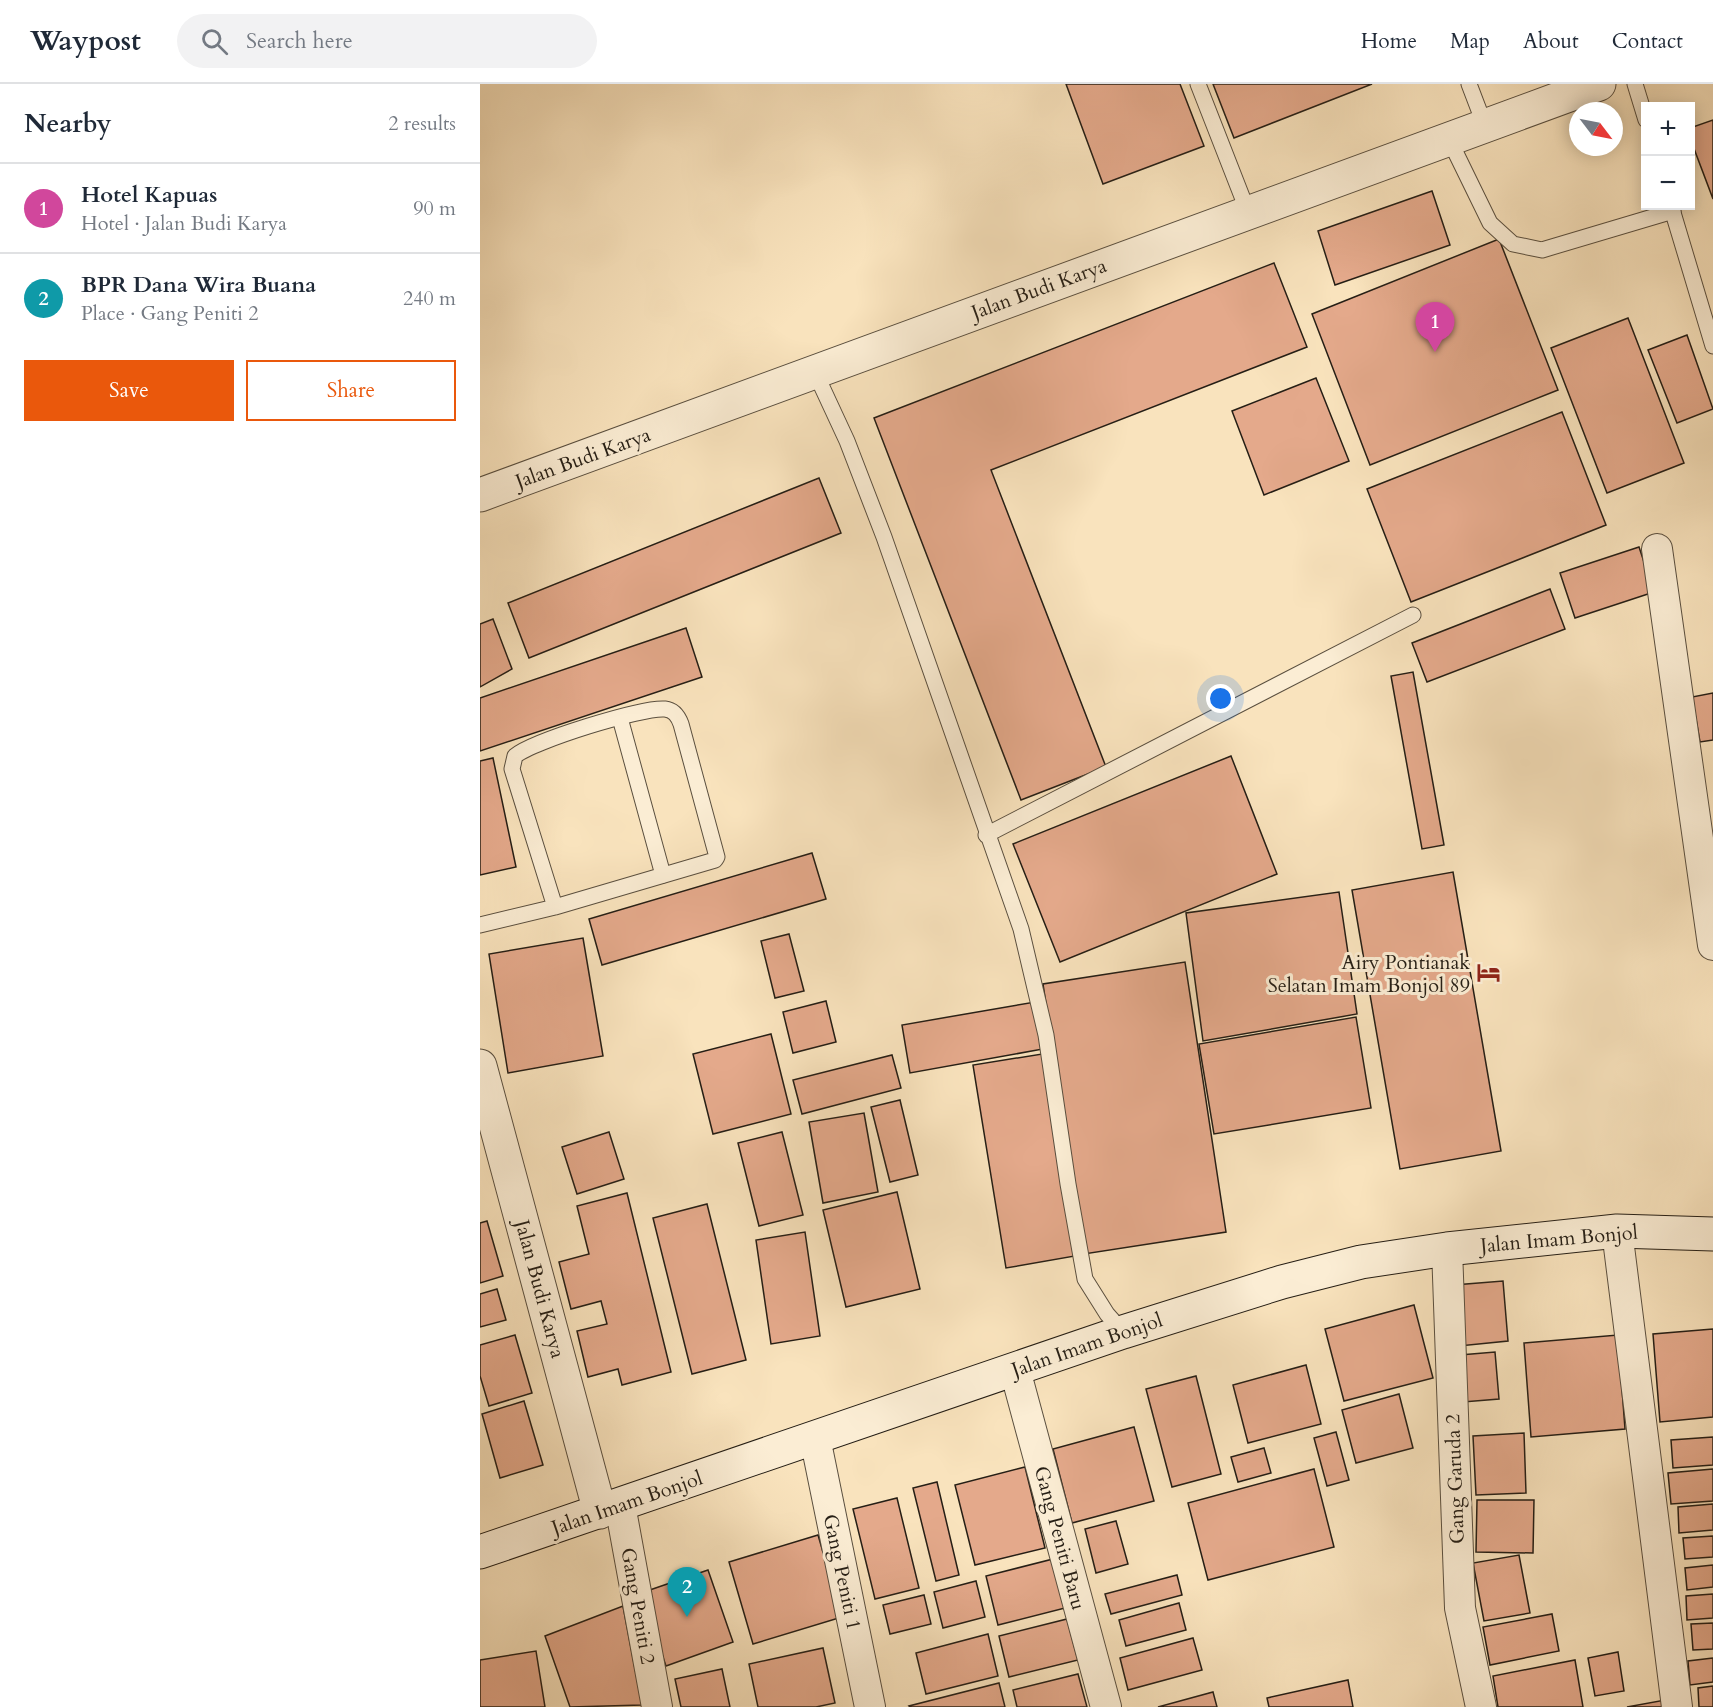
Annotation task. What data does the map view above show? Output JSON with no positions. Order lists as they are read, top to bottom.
{
  "streets": {
    "street": [
      "Jalan Budi Karya",
      "Jalan Imam Bonjol",
      "Gang Garuda 2",
      "Gang Peniti Baru",
      "Gang Peniti 1",
      "Gang Peniti 2"
    ]
  },
  "crossings": [
    ["Jalan Budi Karya", "Jalan Imam Bonjol"],
    ["Jalan Budi Karya", "Gang Peniti 2"],
    ["Jalan Imam Bonjol", "Gang Garuda 2"],
    ["Jalan Imam Bonjol", "Gang Peniti Baru"],
    ["Jalan Imam Bonjol", "Gang Peniti 1"],
    ["Jalan Imam Bonjol", "Gang Peniti 2"]
  ],
  "places": {
    "hotel": ["Airy Pontianak Selatan Imam Bonjol 89"]
  },
  "north": "bottom right",
  "page": {
    "header": "Waypost",
    "search": "Search here",
    "nav": [
      "Home",
      "Map",
      "About",
      "Contact"
    ],
    "heading": ["Nearby", "2 results"],
    "map_buttons": ["+", "−"],
    "list": [
      {
        "mark": "1",
        "name": "Hotel Kapuas",
        "note": "Hotel · Jalan Budi Karya",
        "value": "90 m"
      },
      {
        "mark": "2",
        "name": "BPR Dana Wira Buana",
        "note": "Place · Gang Peniti 2",
        "value": "240 m"
      }
    ],
    "pins": ["1", "2"],
    "buttons": ["Save", "Share"]
  }
}
